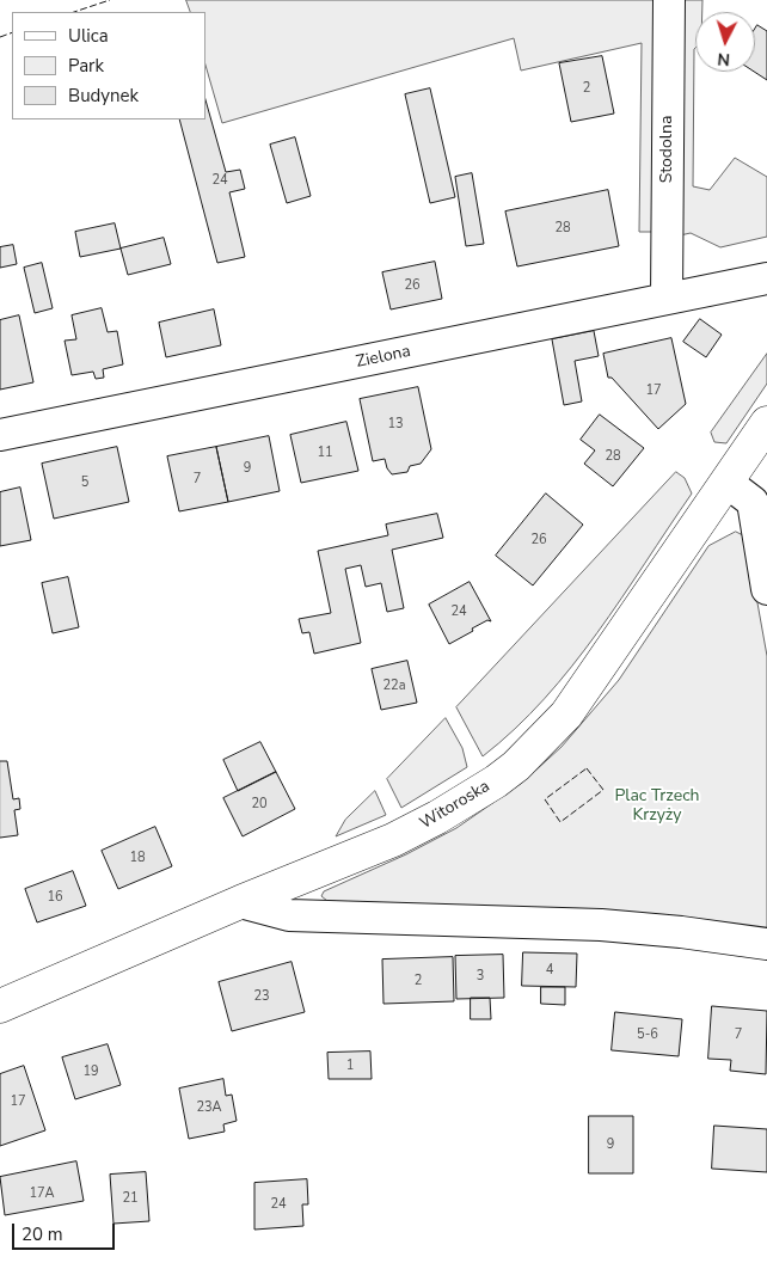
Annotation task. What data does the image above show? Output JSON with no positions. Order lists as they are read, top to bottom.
{
  "streets": {
    "main road": ["Witoroska"],
    "street": ["Stodolna", "Zielona"]
  },
  "crossings": [
    ["Stodolna", "Zielona"]
  ],
  "parks": ["Plac Trzech Krzyży"],
  "house_numbers": [
    "2",
    "24",
    "28",
    "26",
    "17",
    "13",
    "11",
    "28",
    "9",
    "7",
    "5",
    "26",
    "24",
    "22a",
    "20",
    "18",
    "16",
    "4",
    "3",
    "2",
    "23",
    "5-6",
    "7",
    "1",
    "19",
    "17",
    "23A",
    "9",
    "17A",
    "21",
    "24"
  ],
  "legend": ["Ulica", "Park", "Budynek"],
  "scale_bar": "20 m",
  "north": "bottom"
}
